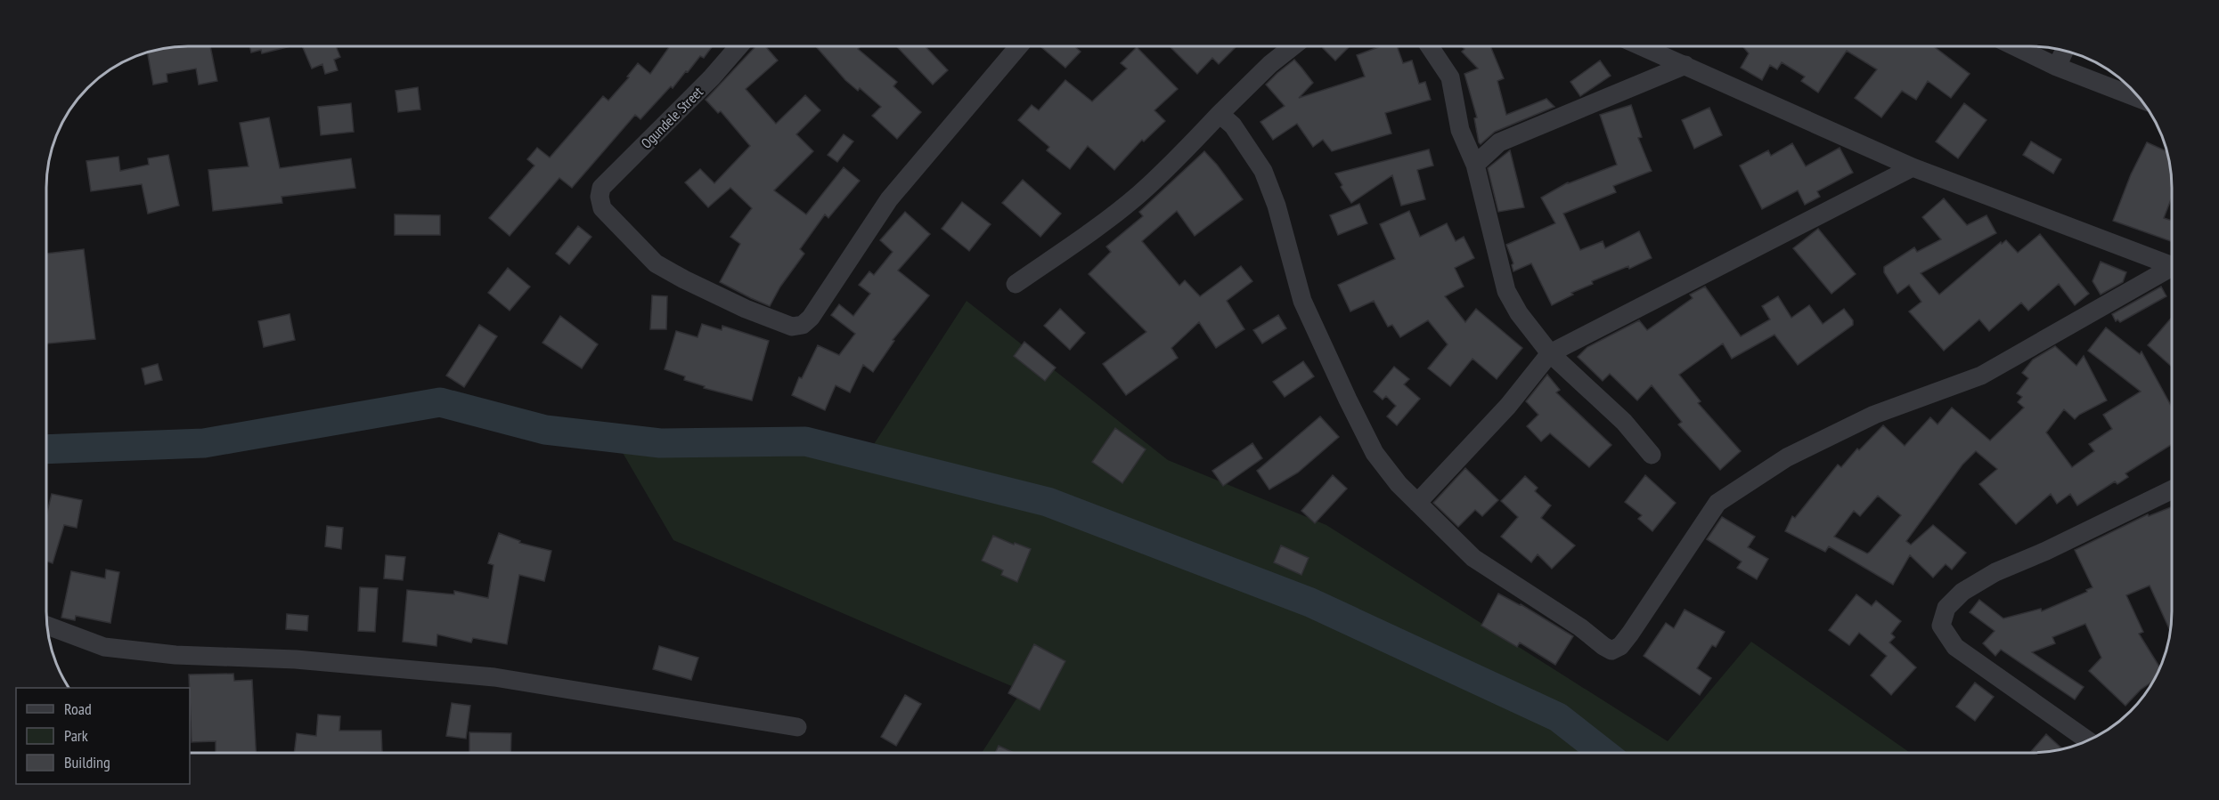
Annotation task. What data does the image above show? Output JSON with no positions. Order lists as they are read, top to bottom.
{
  "streets": {
    "street": ["Ogundele Street"]
  },
  "legend": ["Road", "Park", "Building"]
}
